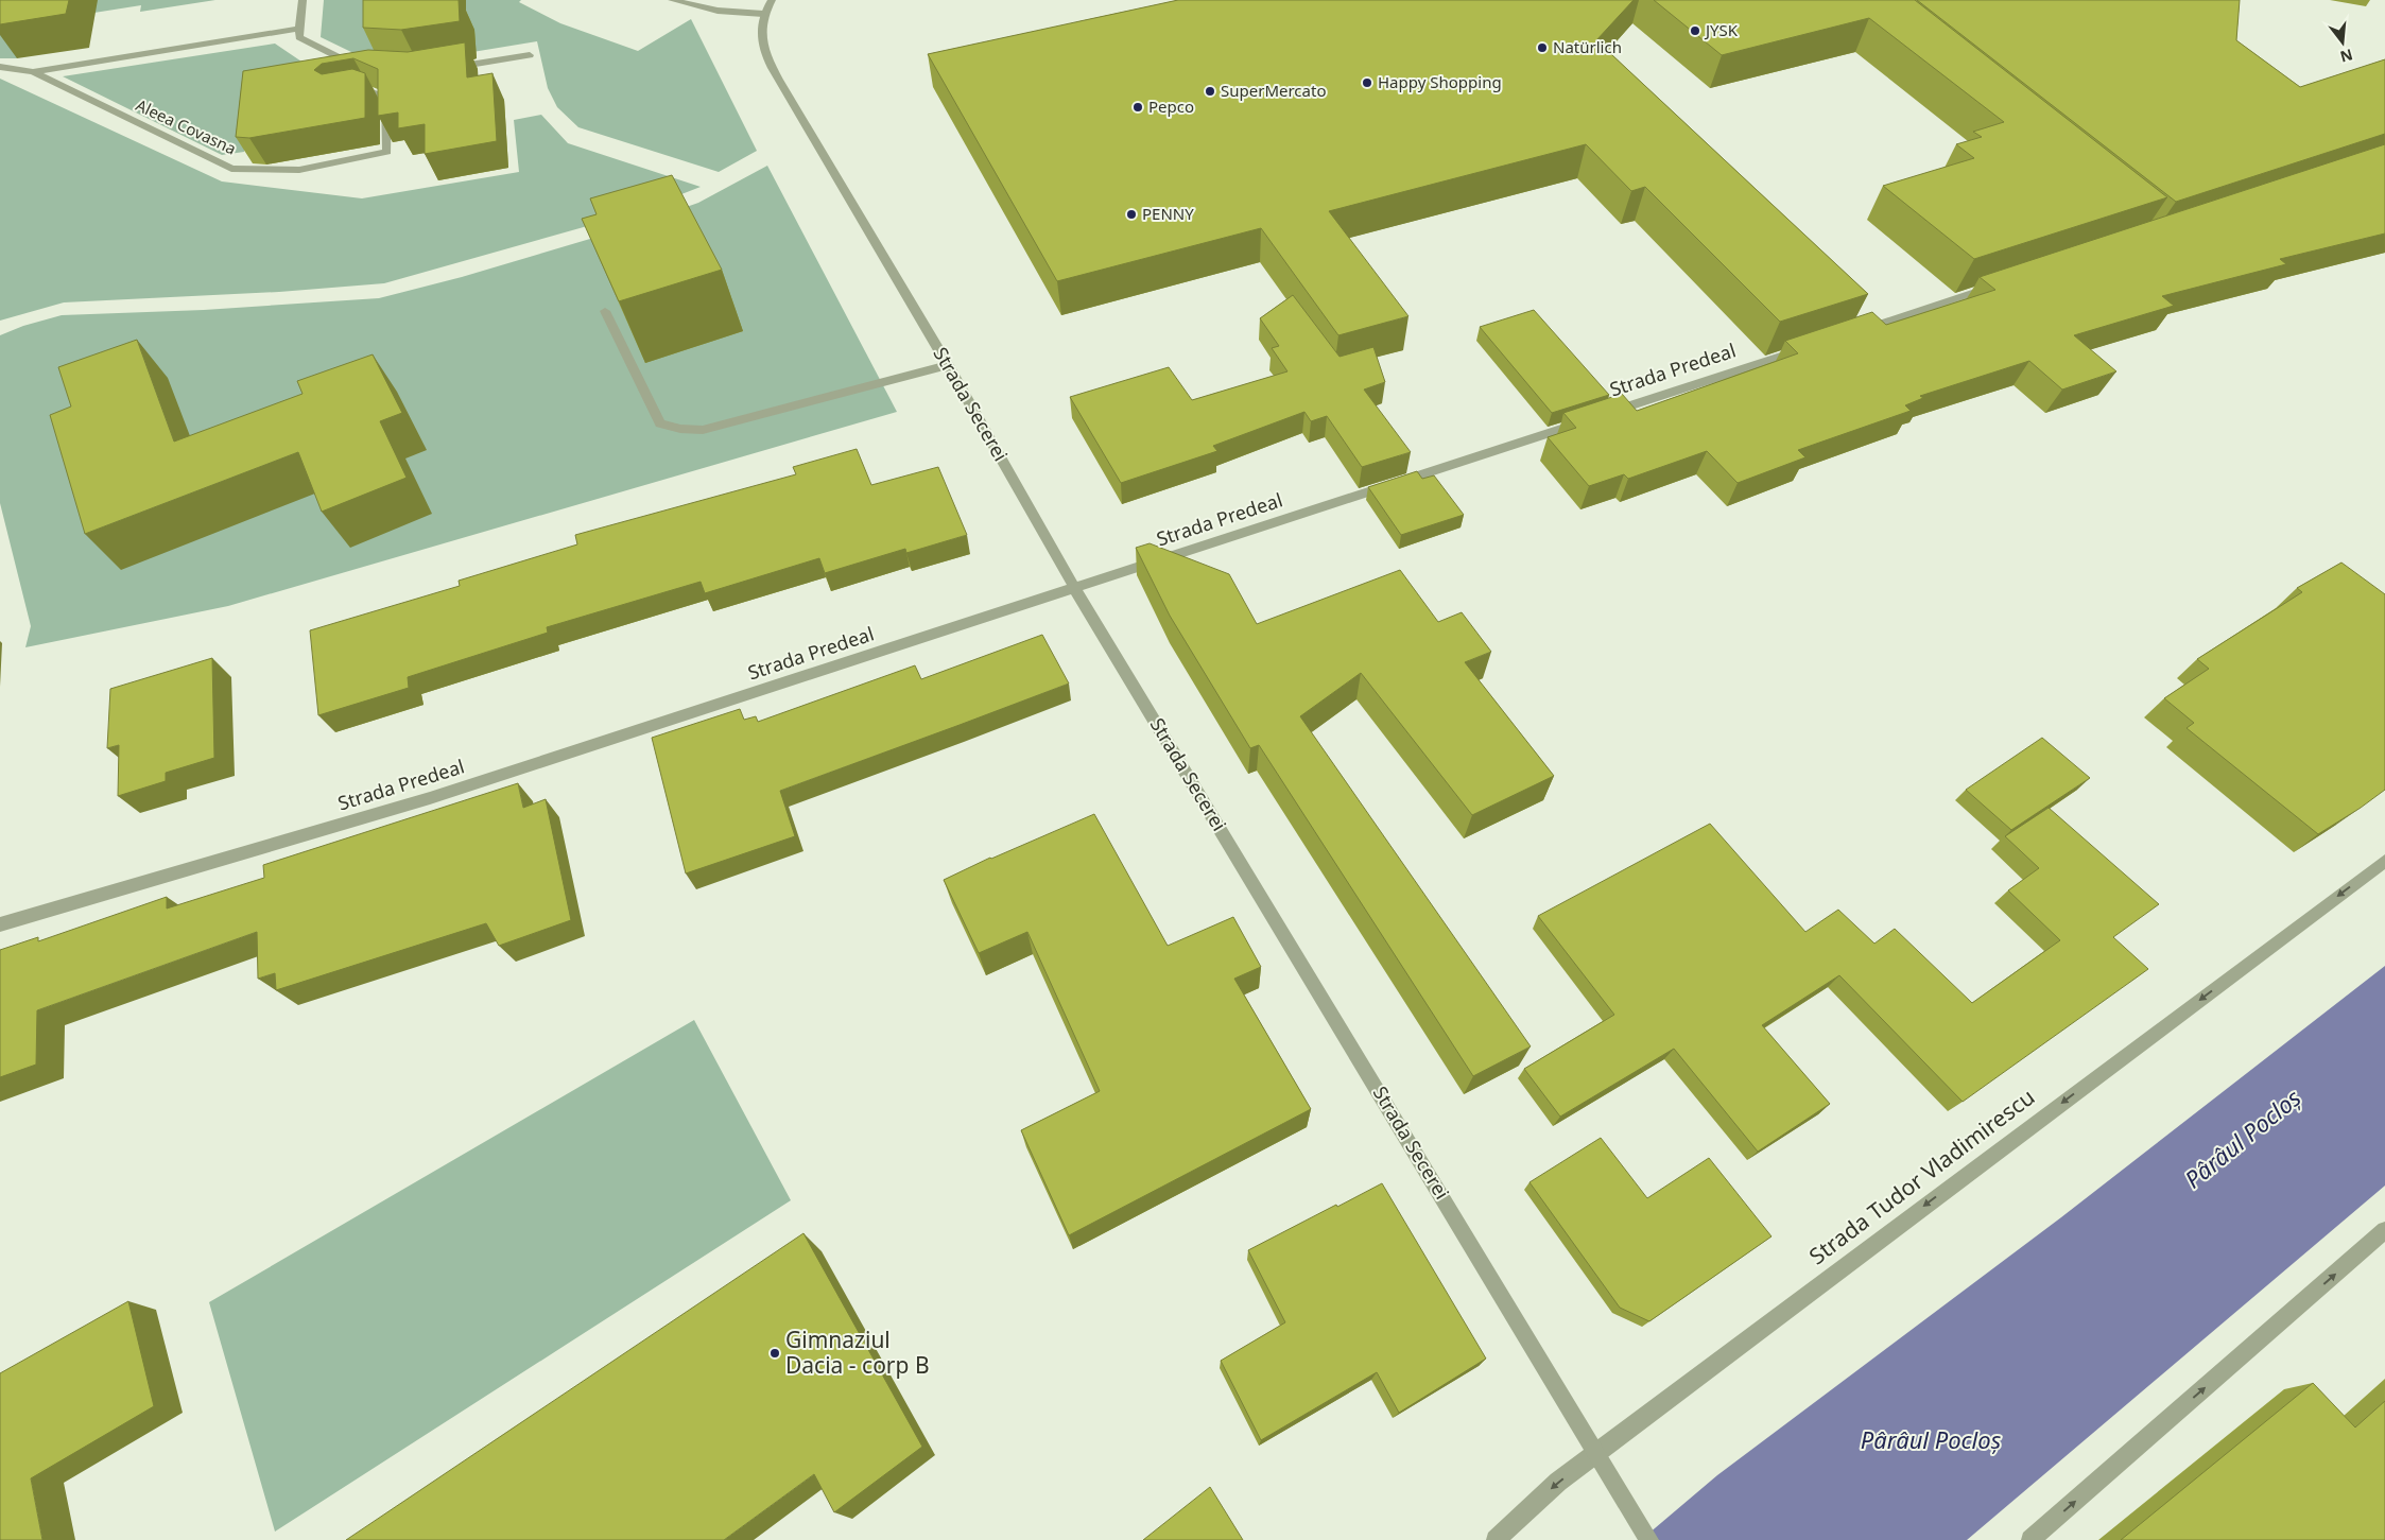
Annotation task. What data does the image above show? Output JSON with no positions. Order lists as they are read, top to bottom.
{
  "streets": {
    "street": [
      "Aleea Covasna",
      "Strada Predeal",
      "Strada Secerei",
      "Strada Tudor Vladimirescu"
    ]
  },
  "crossings": [
    ["Strada Predeal", "Strada Secerei"],
    ["Strada Secerei", "Strada Tudor Vladimirescu"]
  ],
  "one_way": ["Strada Tudor Vladimirescu"],
  "water": ["Pârâul Pocloș"],
  "places": [
    "JYSK",
    "Natürlich",
    "Happy Shopping",
    "SuperMercato",
    "Pepco",
    "PENNY",
    "Gimnaziul Dacia - corp B"
  ],
  "north": "bottom"
}
